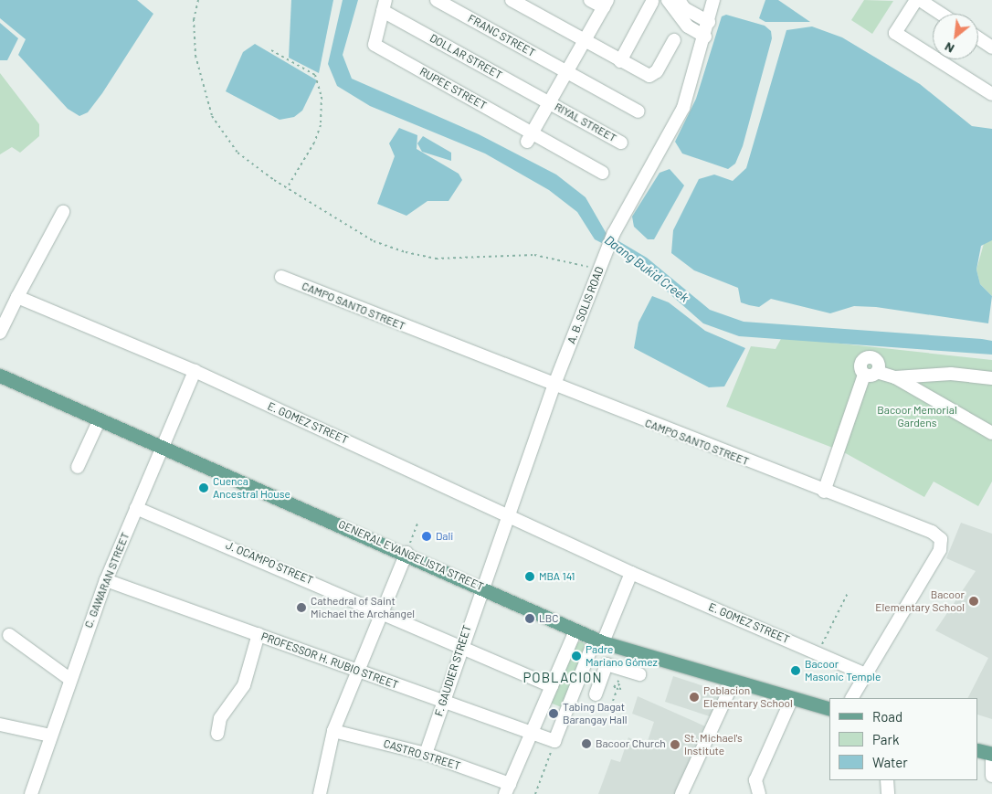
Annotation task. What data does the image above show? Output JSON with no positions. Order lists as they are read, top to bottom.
{
  "streets": {
    "main road": ["GENERAL EVANGELISTA STREET"],
    "street": [
      "FRANC STREET",
      "DOLLAR STREET",
      "RUPEE STREET",
      "RIYAL STREET",
      "A. B. SOLIS ROAD",
      "CAMPO SANTO STREET",
      "E. GOMEZ STREET",
      "J. OCAMPO STREET",
      "C. GAWARAN STREET",
      "PROFESSOR H. RUBIO STREET",
      "F. GAUDIER STREET",
      "CASTRO STREET"
    ]
  },
  "crossings": [
    ["DOLLAR STREET", "RUPEE STREET"],
    ["DOLLAR STREET", "RIYAL STREET"],
    ["A. B. SOLIS ROAD", "CAMPO SANTO STREET"],
    ["A. B. SOLIS ROAD", "E. GOMEZ STREET"],
    ["A. B. SOLIS ROAD", "F. GAUDIER STREET"],
    ["CAMPO SANTO STREET", "E. GOMEZ STREET"],
    ["E. GOMEZ STREET", "C. GAWARAN STREET"],
    ["E. GOMEZ STREET", "F. GAUDIER STREET"],
    ["GENERAL EVANGELISTA STREET", "C. GAWARAN STREET"],
    ["GENERAL EVANGELISTA STREET", "F. GAUDIER STREET"],
    ["J. OCAMPO STREET", "C. GAWARAN STREET"],
    ["J. OCAMPO STREET", "F. GAUDIER STREET"],
    ["C. GAWARAN STREET", "PROFESSOR H. RUBIO STREET"],
    ["PROFESSOR H. RUBIO STREET", "F. GAUDIER STREET"],
    ["F. GAUDIER STREET", "CASTRO STREET"]
  ],
  "districts": ["POBLACION"],
  "water": ["Daang Bukid Creek"],
  "parks": ["Bacoor Memorial Gardens"],
  "places": [
    "Cuenca Ancestral House",
    "Dali",
    "MBA 141",
    "Bacoor Elementary School",
    "Cathedral of Saint Michael the Archangel",
    "LBC",
    "Padre Mariano Gómez",
    "Bacoor Masonic Temple",
    "Poblacion Elementary School",
    "Tabing Dagat Barangay Hall",
    "Bacoor Church",
    "St. Michael's Institute"
  ],
  "legend": ["Road", "Park", "Water"],
  "north": "bottom left"
}
